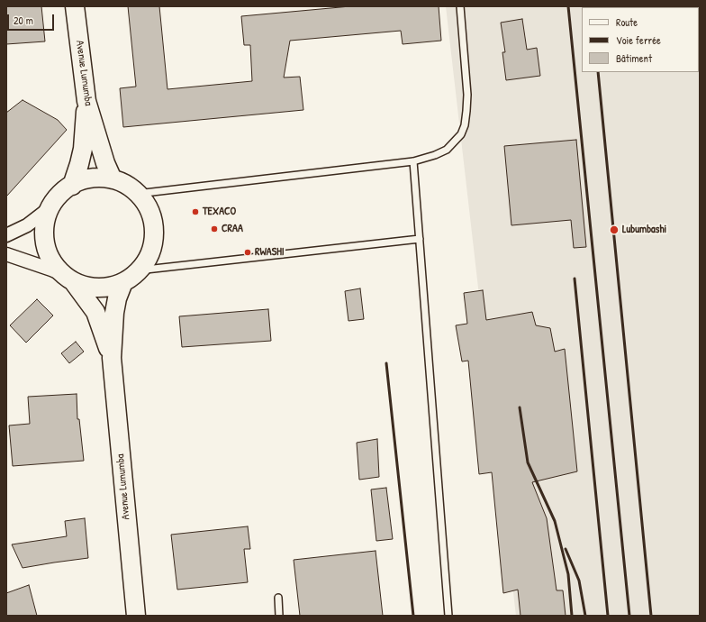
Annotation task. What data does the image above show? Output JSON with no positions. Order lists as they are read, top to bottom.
{
  "streets": {
    "main road": ["Avenue Lumumba"]
  },
  "places": [
    "TEXACO",
    "CRAA",
    "Lubumbashi",
    "RWASHI"
  ],
  "legend": ["Route", "Voie ferrée", "Bâtiment"],
  "scale_bar": "20 m"
}
